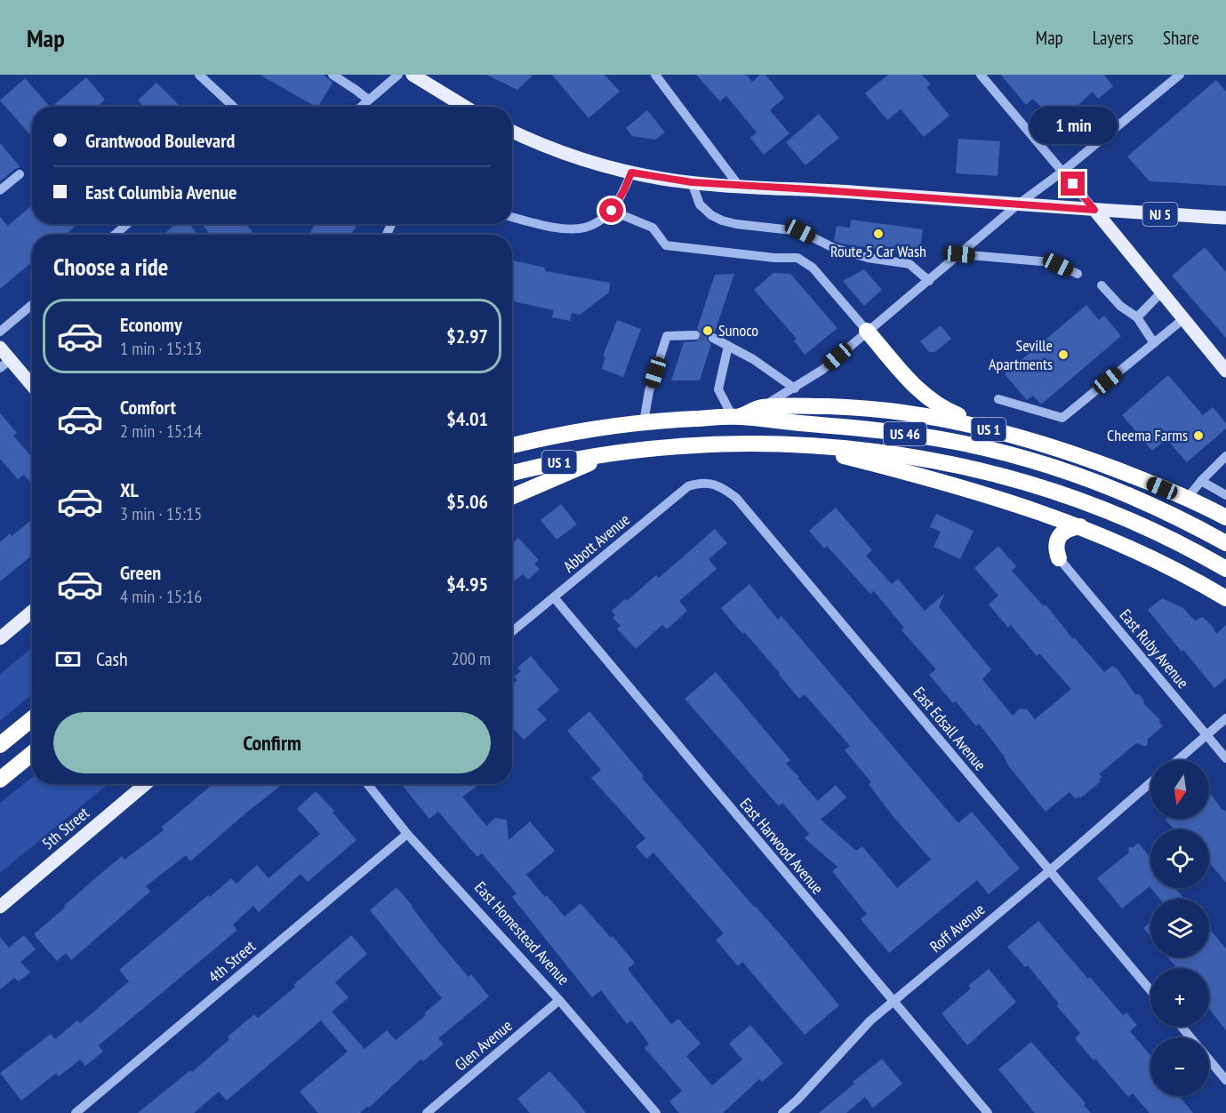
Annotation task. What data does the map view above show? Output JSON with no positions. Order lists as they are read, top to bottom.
{
  "streets": {
    "highway": ["US 1", "US 46"],
    "main road": ["NJ 5", "5th Street"],
    "street": [
      "Abbott Avenue",
      "East Ruby Avenue",
      "East Edsall Avenue",
      "East Harwood Avenue",
      "Roff Avenue",
      "East Homestead Avenue",
      "4th Street",
      "Glen Avenue"
    ]
  },
  "crossings": [
    ["US 1", "US 46"],
    ["Abbott Avenue", "East Edsall Avenue"],
    ["Abbott Avenue", "East Harwood Avenue"],
    ["East Edsall Avenue", "Roff Avenue"],
    ["East Harwood Avenue", "Roff Avenue"],
    ["East Homestead Avenue", "4th Street"],
    ["East Homestead Avenue", "Glen Avenue"]
  ],
  "places": [
    "Route 5 Car Wash",
    "Sunoco",
    "Seville Apartments",
    "Cheema Farms"
  ],
  "north": "bottom",
  "page": {
    "header": "Map",
    "nav": ["Map", "Layers", "Share"],
    "bubble": "1 min",
    "banner": ["Grantwood Boulevard", "East Columbia Avenue"],
    "heading": "Choose a ride",
    "list": [
      {
        "name": "Economy",
        "note": "1 min · 15:13",
        "value": "$2.97"
      },
      {
        "name": "Comfort",
        "note": "2 min · 15:14",
        "value": "$4.01"
      },
      {
        "name": "XL",
        "note": "3 min · 15:15",
        "value": "$5.06"
      },
      {
        "name": "Green",
        "note": "4 min · 15:16",
        "value": "$4.95"
      }
    ],
    "pay": ["Cash", "200 m"],
    "buttons": "Confirm",
    "map_buttons": ["+", "−"]
  }
}
